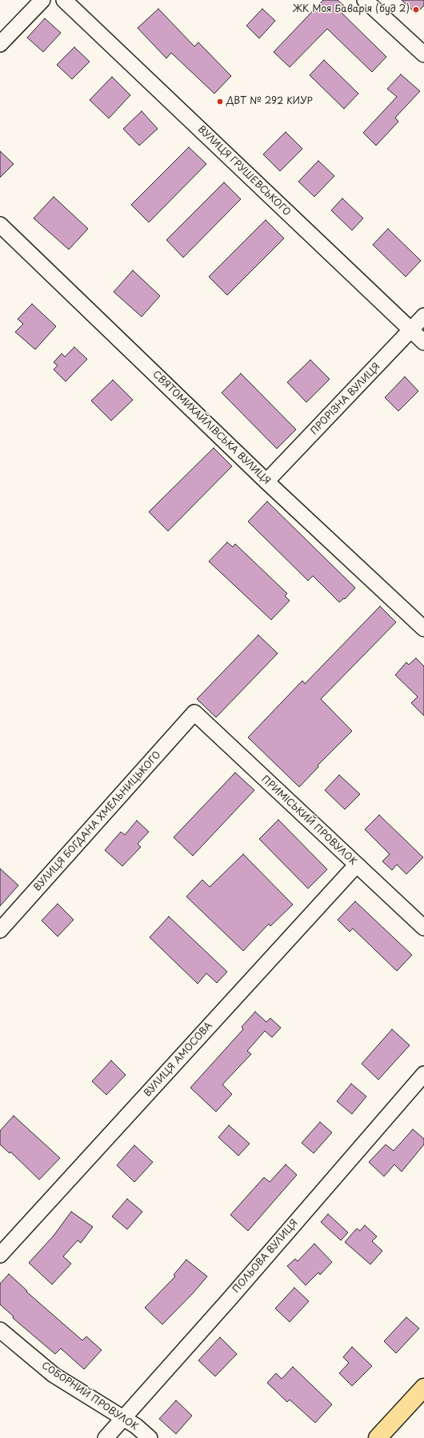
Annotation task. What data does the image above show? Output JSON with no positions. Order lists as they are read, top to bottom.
{
  "streets": {
    "street": [
      "ВУЛИЦЯ ГРУШЕВСЬКОГО",
      "ПРОРІЗНА ВУЛИЦЯ",
      "СВЯТОМИХАЙЛІВСЬКА ВУЛИЦЯ",
      "ПРИМІСЬКИЙ ПРОВУЛОК",
      "ВУЛИЦЯ БОГДАНА ХМЕЛЬНИЦЬКОГО",
      "ВУЛИЦЯ АМОСОВА",
      "ПОЛЬОВА ВУЛИЦЯ",
      "СОБОРНИЙ ПРОВУЛОК"
    ]
  },
  "crossings": [
    ["ВУЛИЦЯ ГРУШЕВСЬКОГО", "ПРОРІЗНА ВУЛИЦЯ"],
    ["ПРОРІЗНА ВУЛИЦЯ", "СВЯТОМИХАЙЛІВСЬКА ВУЛИЦЯ"],
    ["ПРИМІСЬКИЙ ПРОВУЛОК", "ВУЛИЦЯ БОГДАНА ХМЕЛЬНИЦЬКОГО"],
    ["ПРИМІСЬКИЙ ПРОВУЛОК", "ВУЛИЦЯ АМОСОВА"],
    ["ПОЛЬОВА ВУЛИЦЯ", "СОБОРНИЙ ПРОВУЛОК"]
  ],
  "places": ["ЖК Моя Баварія (буд 2)", "ДВТ № 292 КИУР"]
}
